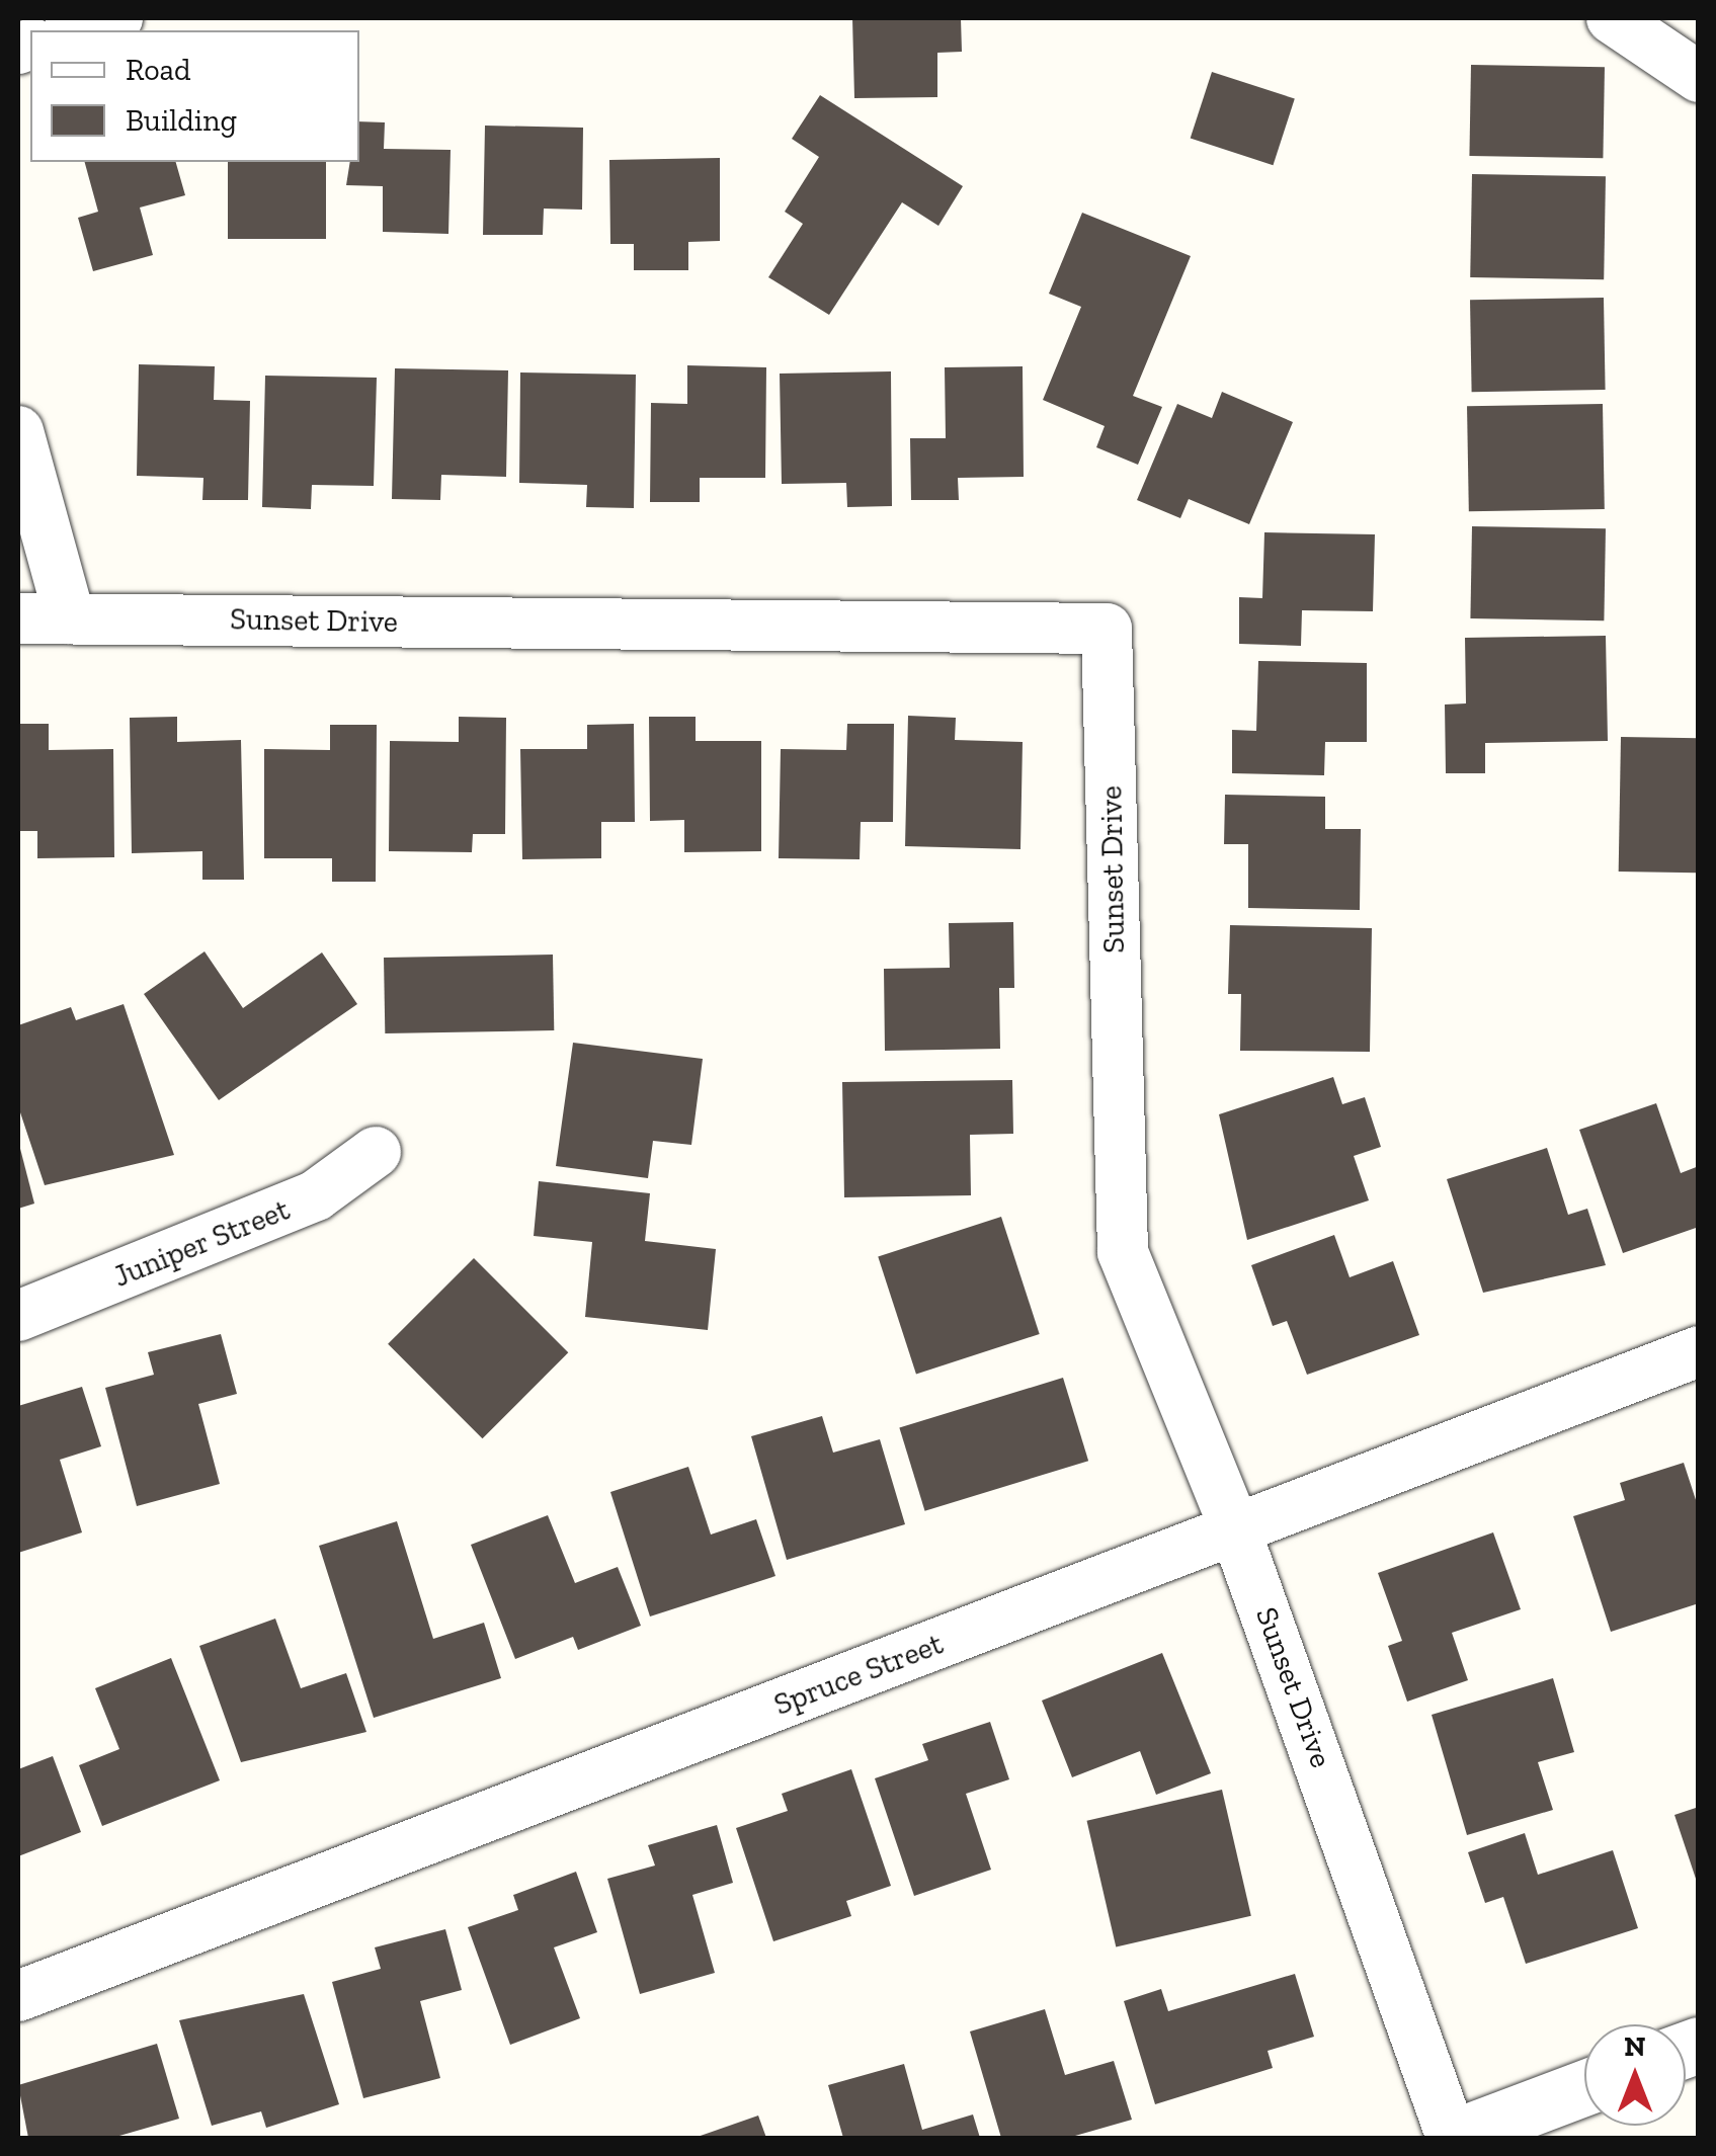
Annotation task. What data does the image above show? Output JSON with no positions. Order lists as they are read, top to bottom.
{
  "streets": {
    "street": ["Sunset Drive", "Juniper Street", "Spruce Street"]
  },
  "crossings": [
    ["Sunset Drive", "Spruce Street"]
  ],
  "legend": ["Road", "Building"],
  "north": "top"
}
